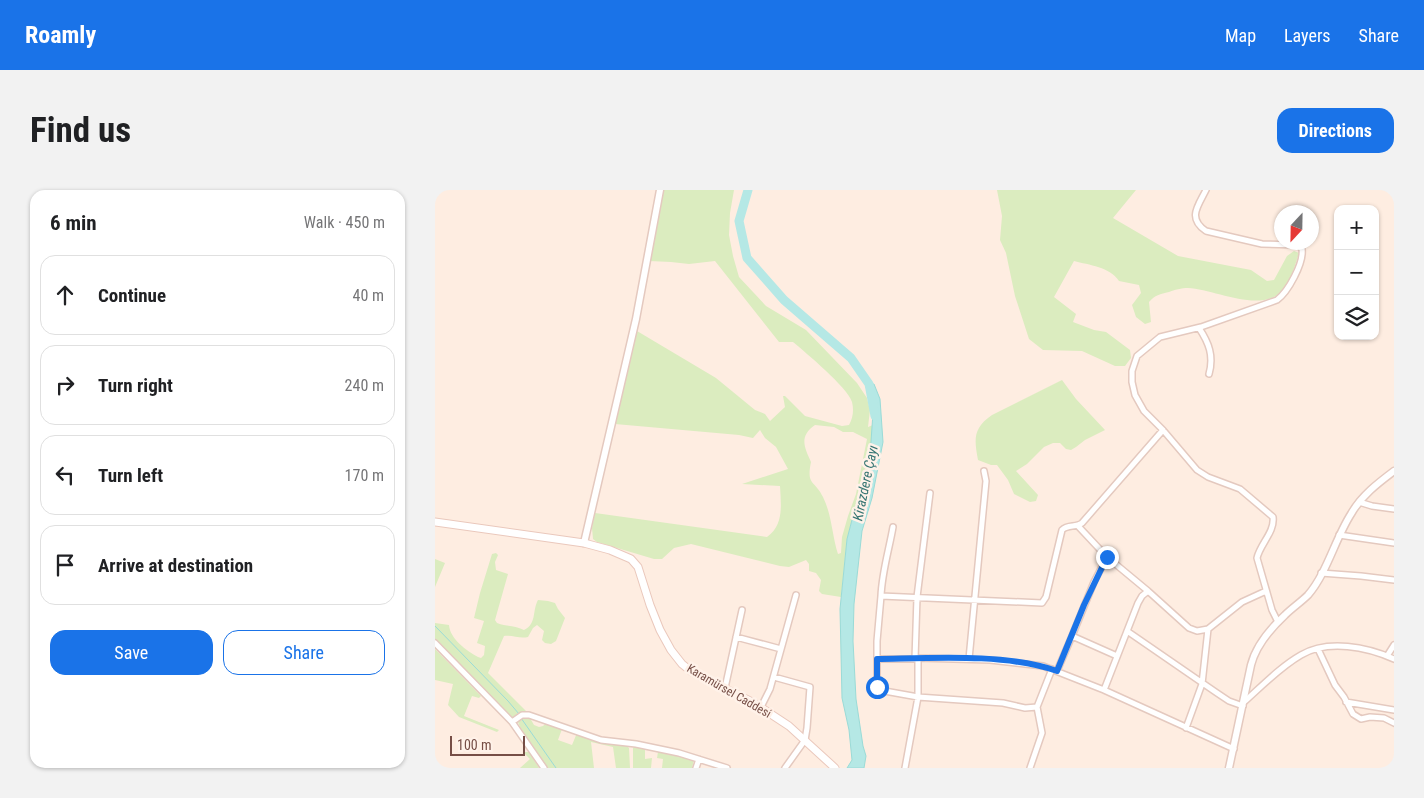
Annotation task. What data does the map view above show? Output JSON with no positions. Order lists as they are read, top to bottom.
{
  "streets": {
    "main road": ["Karamürsel Caddesi"]
  },
  "water": ["Kirazdere Çayı"],
  "scale_bar": "100 m",
  "north": "bottom",
  "page": {
    "header": "Roamly",
    "nav": ["Map", "Layers", "Share"],
    "buttons": [
      "Directions",
      ["Save", "Share"]
    ],
    "title": "Find us",
    "heading": ["6 min", "Walk · 450 m"],
    "map_buttons": ["+", "−"],
    "list": [
      ["Continue", "40 m"],
      ["Turn right", "240 m"],
      ["Turn left", "170 m"],
      "Arrive at destination"
    ],
    "scale": "100 m"
  }
}
